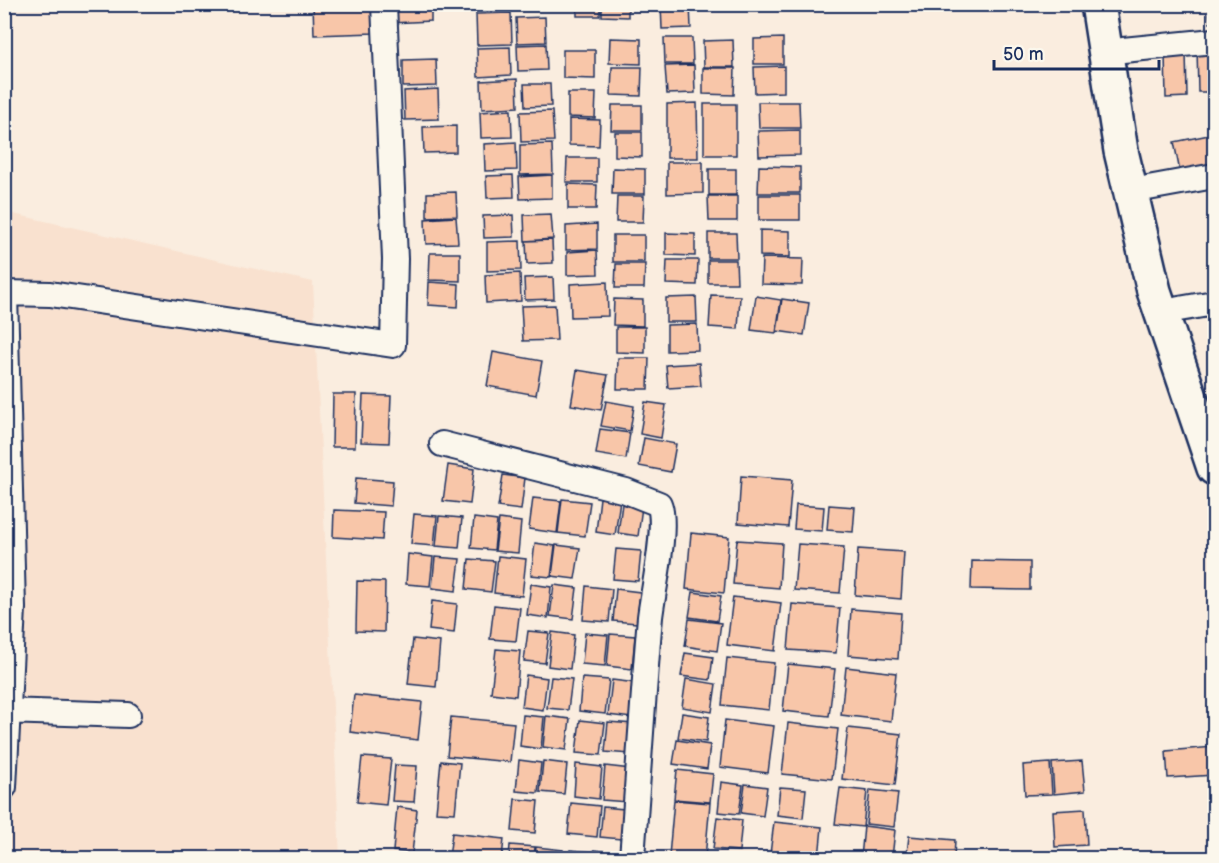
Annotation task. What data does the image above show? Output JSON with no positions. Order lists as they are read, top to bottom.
{
  "scale_bar": "50 m"
}
